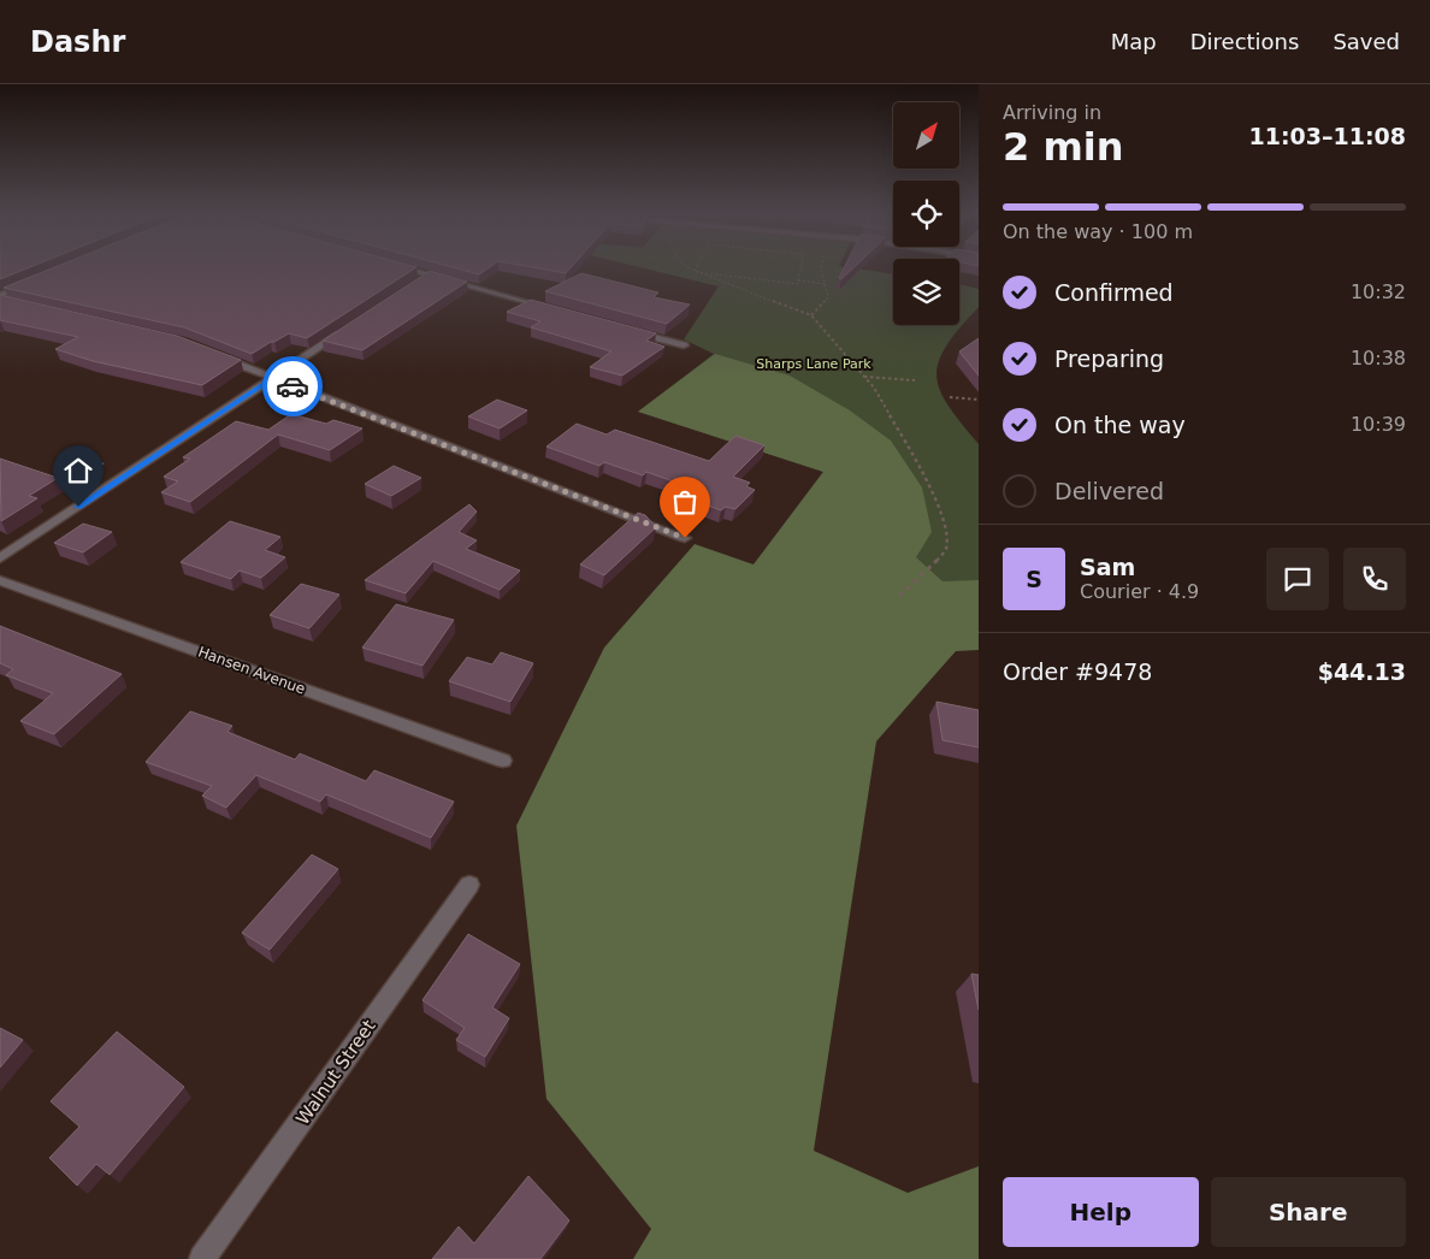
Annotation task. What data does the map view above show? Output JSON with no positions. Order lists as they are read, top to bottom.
{
  "streets": {
    "street": ["Hansen Avenue", "Walnut Street"]
  },
  "parks": ["Sharps Lane Park"],
  "north": "top right",
  "page": {
    "header": "Dashr",
    "nav": ["Map", "Directions", "Saved"],
    "heading": ["2 min", "Arriving in", "11:03–11:08"],
    "panel": [
      "Sam",
      "Courier · 4.9",
      "Order #9478",
      "$44.13"
    ],
    "bar": "On the way · 100 m",
    "list": [
      ["Confirmed", "10:32"],
      ["Preparing", "10:38"],
      ["On the way", "10:39"],
      "Delivered"
    ],
    "round": "S",
    "buttons": ["Help", "Share"]
  }
}
